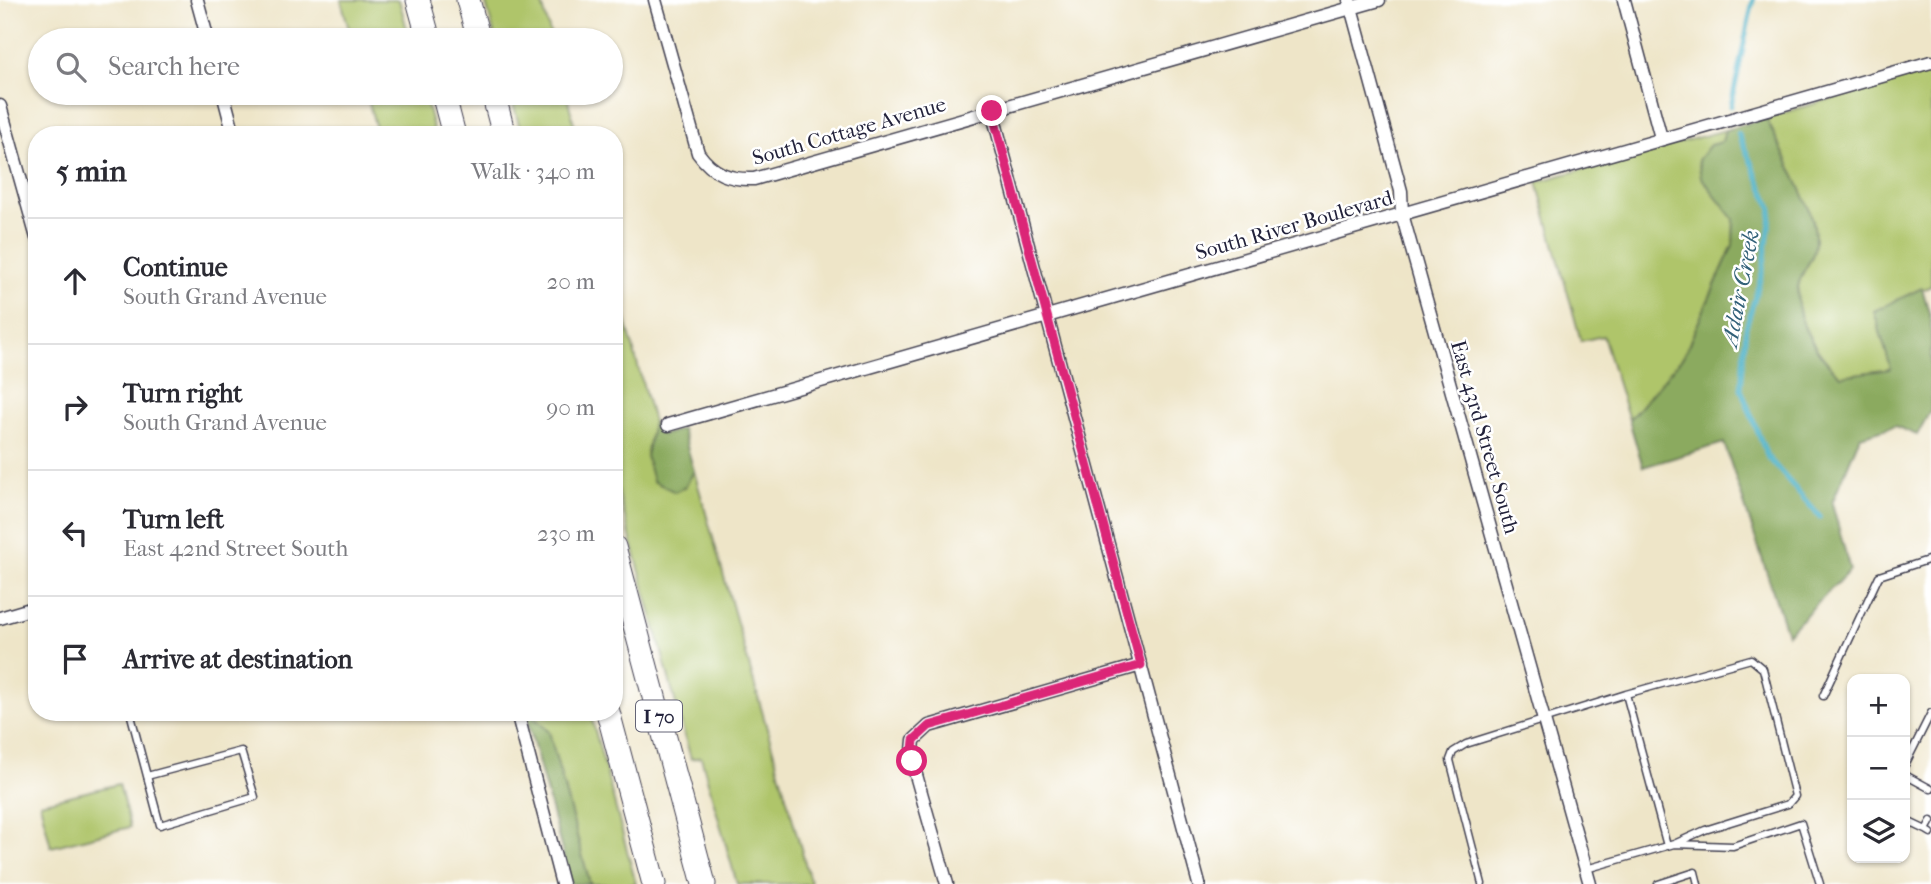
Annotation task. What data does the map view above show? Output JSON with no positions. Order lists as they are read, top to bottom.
{
  "streets": {
    "highway": ["I 70"],
    "street": ["South Cottage Avenue", "South River Boulevard", "East 43rd Street South"]
  },
  "crossings": [
    ["South Cottage Avenue", "East 43rd Street South"],
    ["South River Boulevard", "East 43rd Street South"]
  ],
  "water": ["Adair Creek"],
  "page": {
    "search": "Search here",
    "heading": ["5 min", "Walk · 340 m"],
    "list": [
      ["Continue", "South Grand Avenue", "20 m"],
      ["Turn right", "South Grand Avenue", "90 m"],
      ["Turn left", "East 42nd Street South", "230 m"],
      "Arrive at destination"
    ],
    "map_buttons": ["+", "−"]
  }
}
